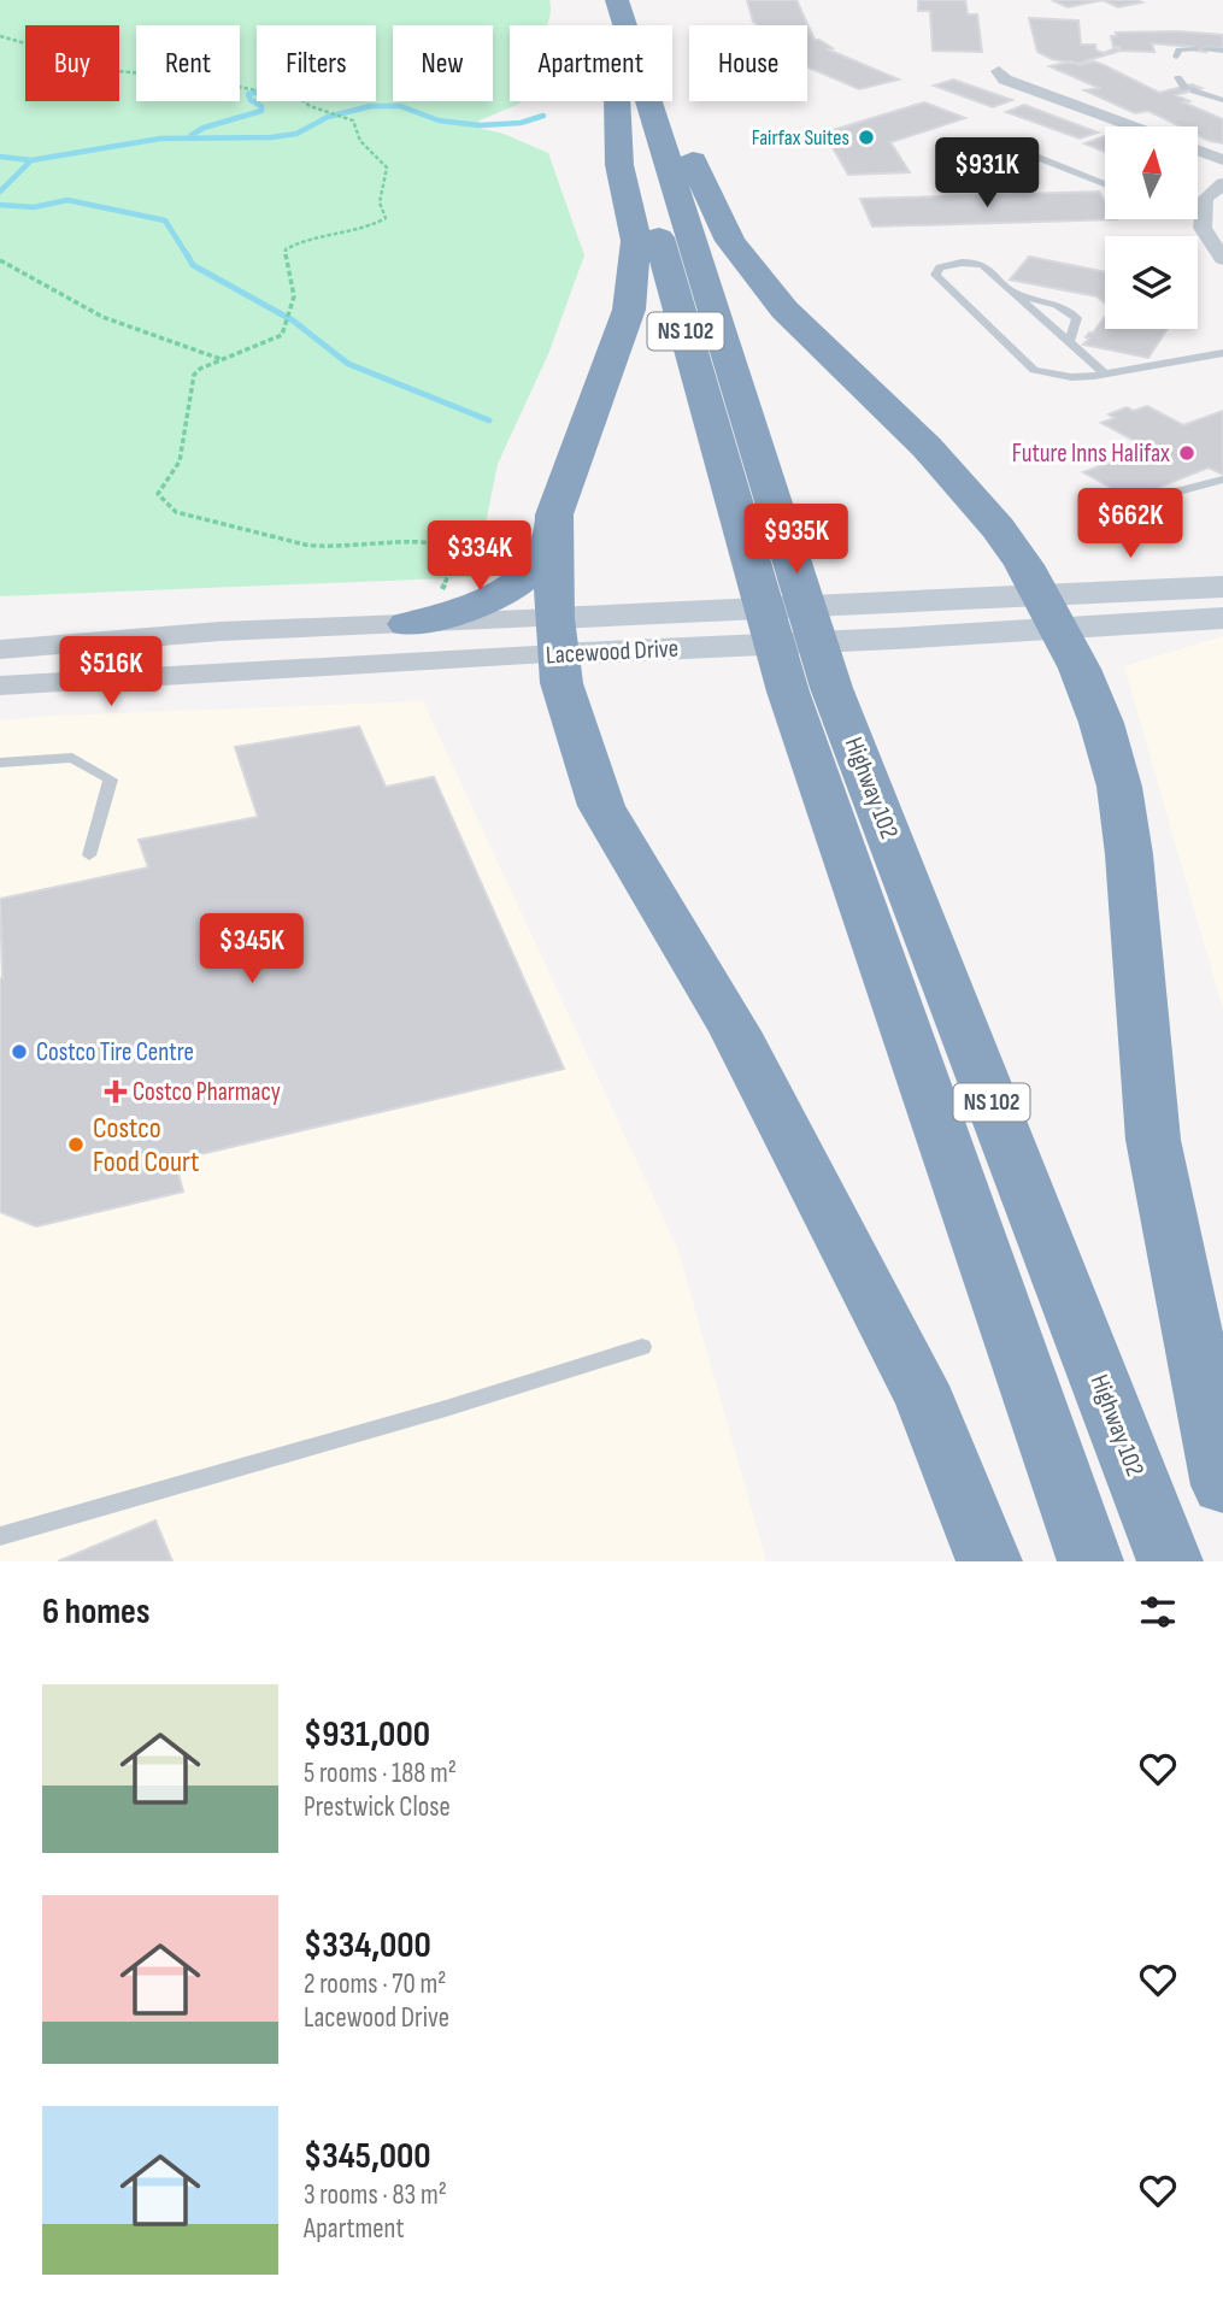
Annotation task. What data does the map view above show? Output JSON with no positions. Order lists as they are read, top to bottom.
{
  "streets": {
    "highway": ["NS 102", "Highway 102"],
    "main road": ["Lacewood Drive"]
  },
  "places": {
    "other": [
      "Fairfax Suites",
      "Future Inns Halifax",
      "Costco Tire Centre",
      "Costco Food Court"
    ],
    "health": ["Costco Pharmacy"]
  },
  "north": "top",
  "page": {
    "chip": [
      "Buy",
      "Rent",
      "Filters",
      "New",
      "Apartment",
      "House"
    ],
    "price": [
      "$931K",
      "$662K",
      "$935K",
      "$334K",
      "$516K",
      "$345K"
    ],
    "heading": "6 homes",
    "list": [
      {
        "name": "$931,000",
        "note": "5 rooms · 188 m² · Prestwick Close"
      },
      {
        "name": "$334,000",
        "note": "2 rooms · 70 m² · Lacewood Drive"
      },
      {
        "name": "$345,000",
        "note": "3 rooms · 83 m² · Apartment"
      }
    ]
  }
}
